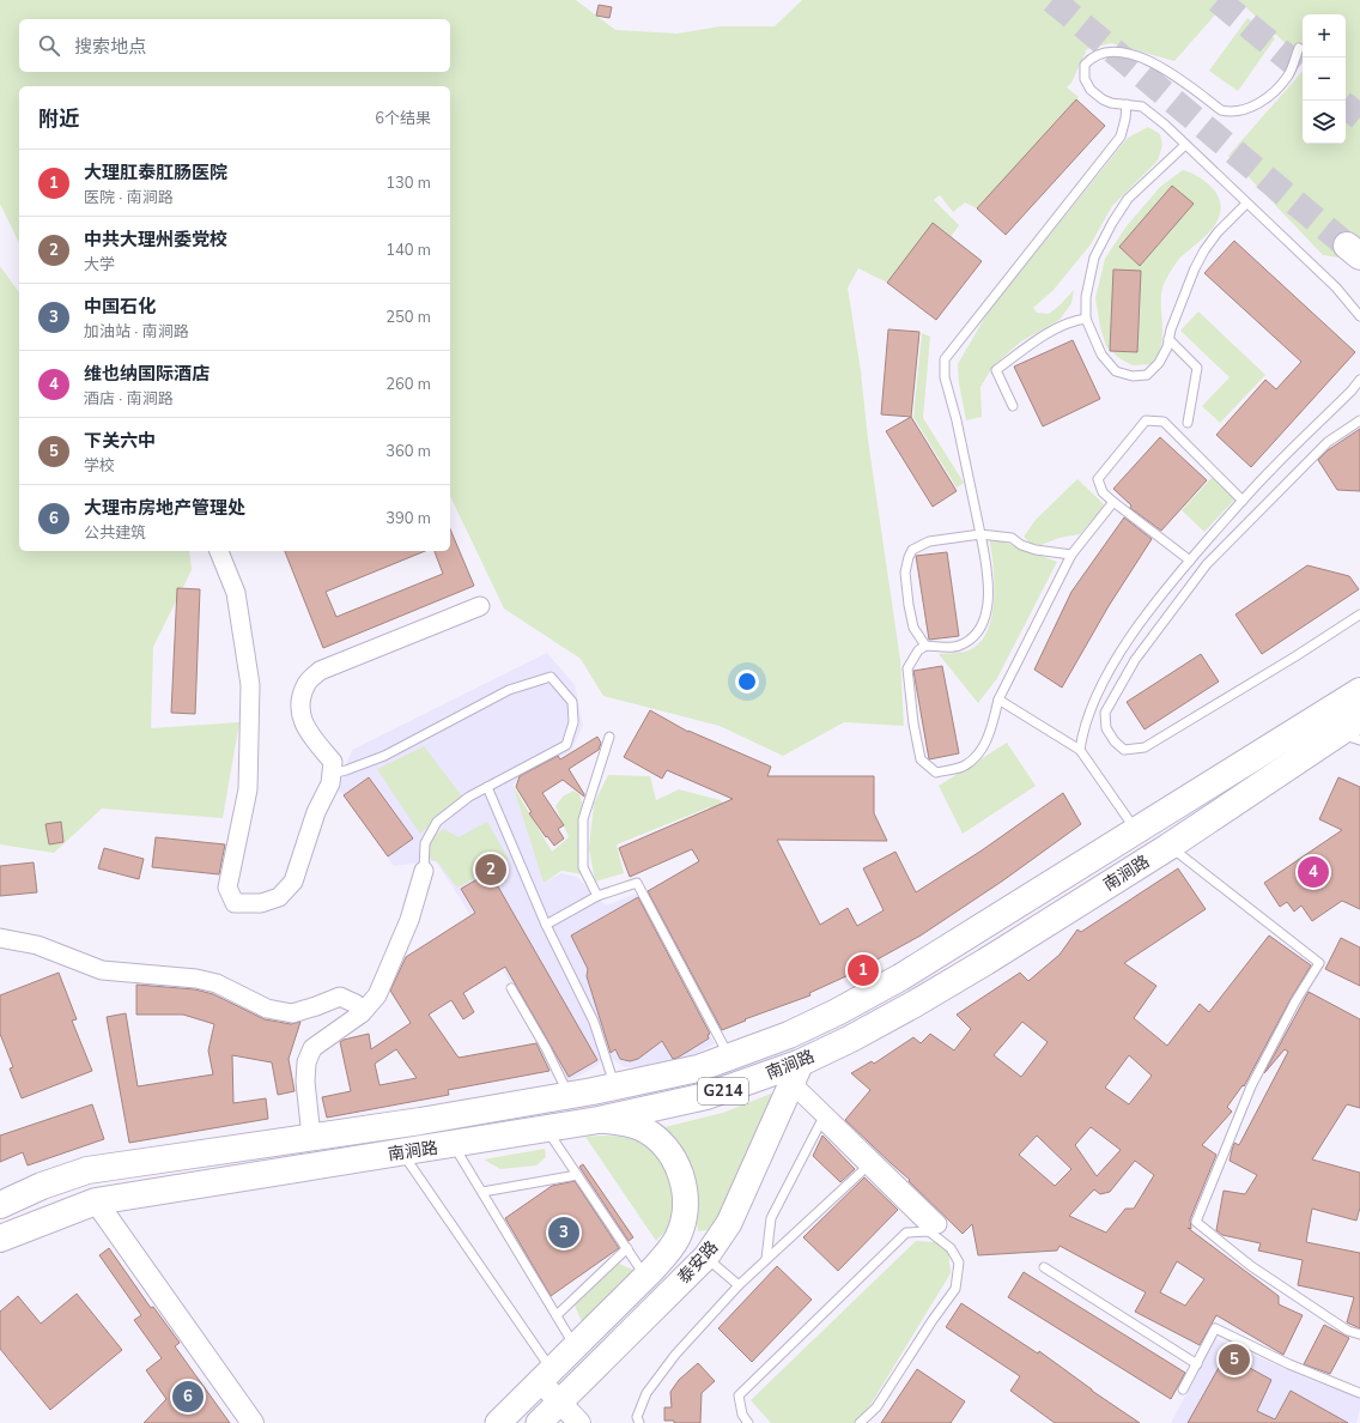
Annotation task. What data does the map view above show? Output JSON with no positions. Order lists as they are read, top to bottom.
{
  "streets": {
    "highway": ["南涧路", "G214"],
    "main road": ["泰安路"]
  },
  "crossings": [
    ["南涧路", "泰安路"]
  ],
  "page": {
    "map_buttons": ["+", "−"],
    "search": "搜索地点",
    "heading": ["附近", "6个结果"],
    "list": [
      {
        "mark": "1",
        "name": "大理肛泰肛肠医院",
        "note": "医院 · 南涧路",
        "value": "130 m"
      },
      {
        "mark": "2",
        "name": "中共大理州委党校",
        "note": "大学",
        "value": "140 m"
      },
      {
        "mark": "3",
        "name": "中国石化",
        "note": "加油站 · 南涧路",
        "value": "250 m"
      },
      {
        "mark": "4",
        "name": "维也纳国际酒店",
        "note": "酒店 · 南涧路",
        "value": "260 m"
      },
      {
        "mark": "5",
        "name": "下关六中",
        "note": "学校",
        "value": "360 m"
      },
      {
        "mark": "6",
        "name": "大理市房地产管理处",
        "note": "公共建筑",
        "value": "390 m"
      }
    ],
    "pins": [
      "2",
      "4",
      "1",
      "3",
      "5",
      "6"
    ]
  }
}
